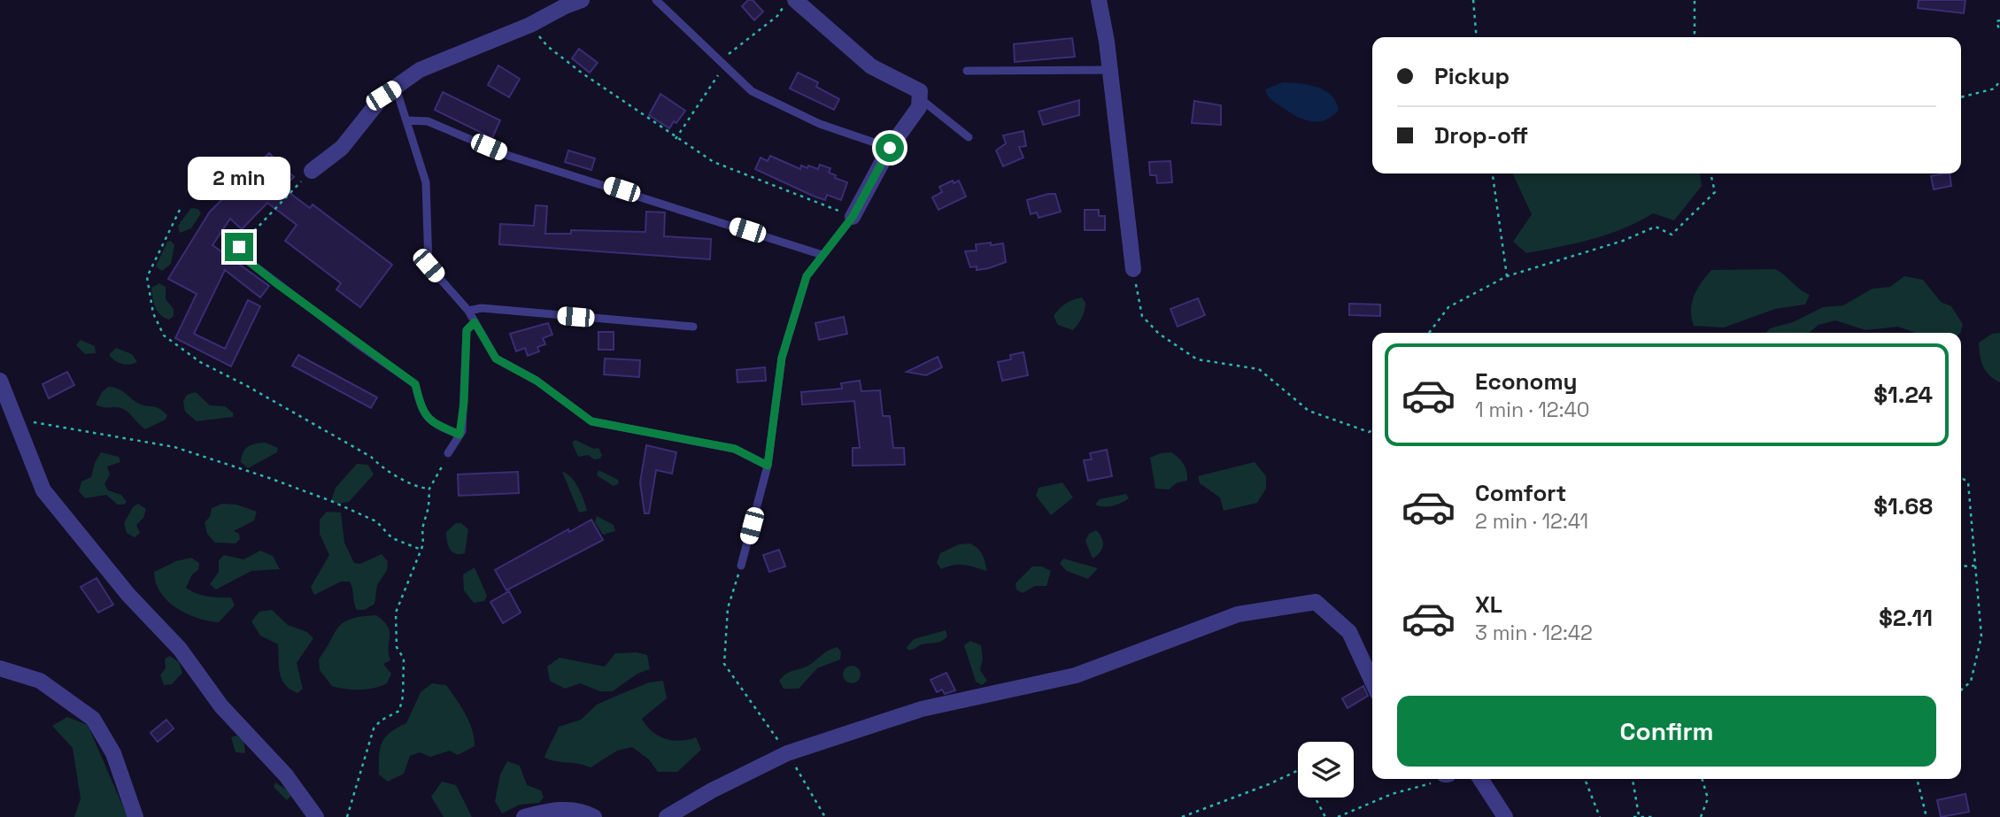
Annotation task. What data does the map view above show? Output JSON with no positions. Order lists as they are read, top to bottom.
{
  "page": {
    "banner": ["Pickup", "Drop-off"],
    "bubble": "2 min",
    "list": [
      {
        "name": "Economy",
        "note": "1 min · 12:40",
        "value": "$1.24"
      },
      {
        "name": "Comfort",
        "note": "2 min · 12:41",
        "value": "$1.68"
      },
      {
        "name": "XL",
        "note": "3 min · 12:42",
        "value": "$2.11"
      }
    ],
    "buttons": "Confirm"
  }
}
